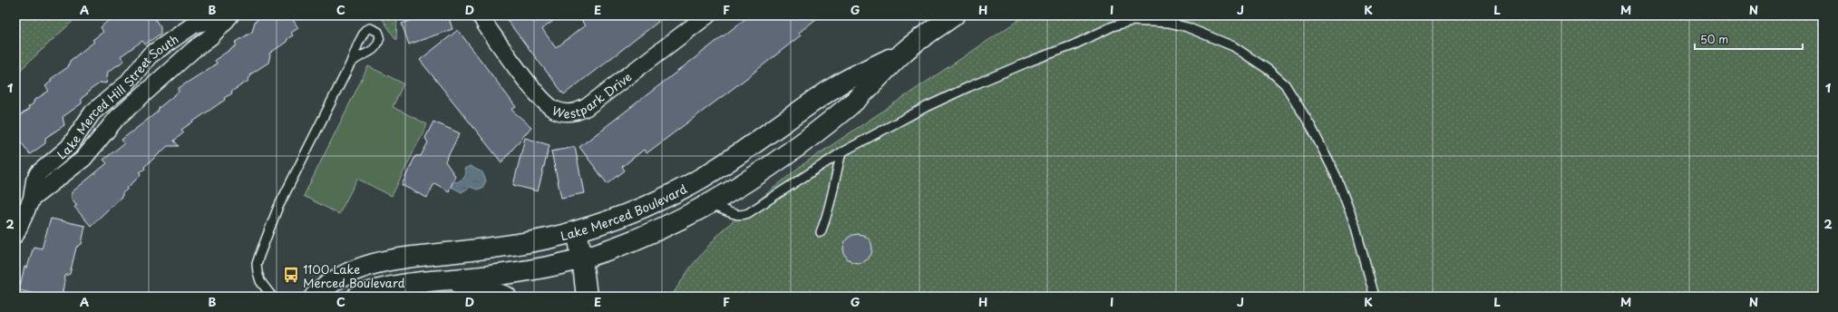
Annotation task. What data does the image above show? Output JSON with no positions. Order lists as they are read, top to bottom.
{
  "streets": {
    "main road": ["Lake Merced Boulevard"],
    "street": ["Westpark Drive", "Lake Merced Hill Street South"]
  },
  "places": {
    "bus stop": ["1100 Lake Merced Boulevard"]
  },
  "scale_bar": "50 m",
  "grid": {
    "columns": [
      "A",
      "B",
      "C",
      "D",
      "E",
      "F",
      "G",
      "H",
      "I",
      "J",
      "K",
      "L",
      "M",
      "N"
    ],
    "rows": ["1", "2"]
  }
}
